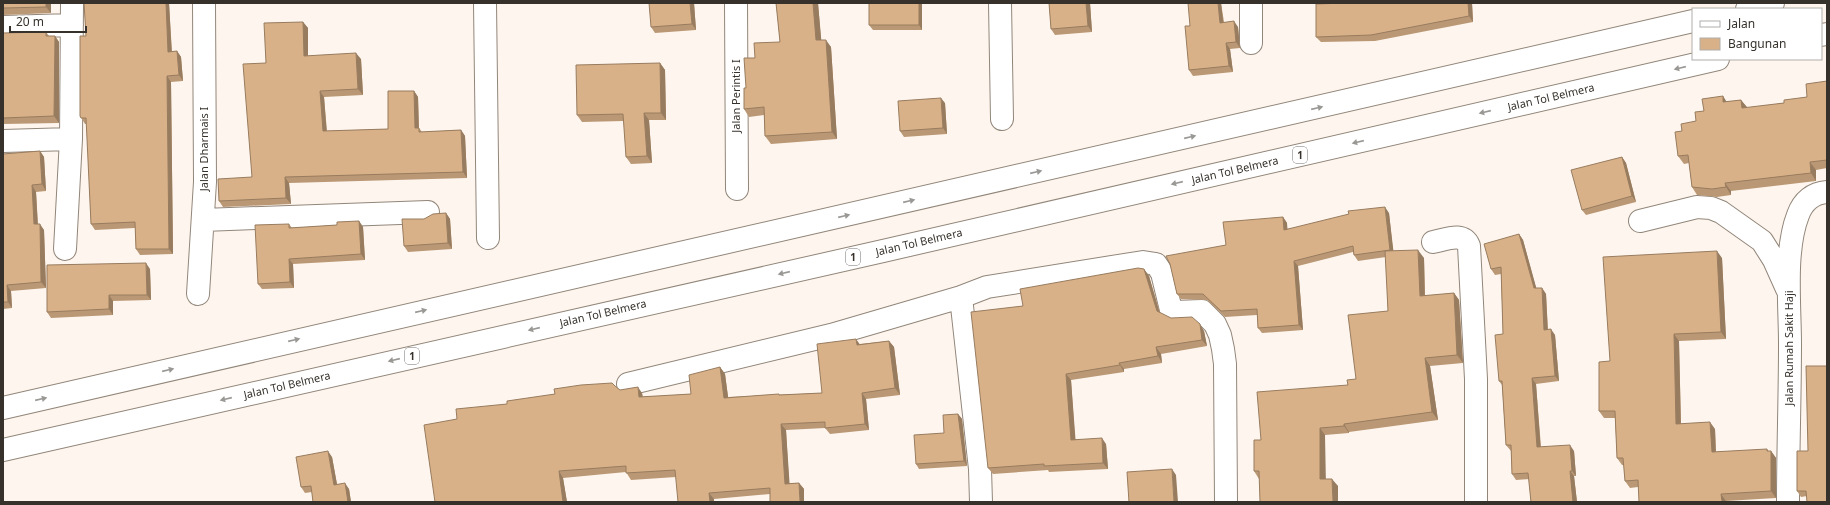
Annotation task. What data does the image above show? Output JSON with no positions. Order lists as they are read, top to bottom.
{
  "streets": {
    "main road": [
      "Jalan Perintis I",
      "Jalan Tol Belmera",
      "Jalan Dharmais I",
      "1",
      "Jalan Rumah Sakit Haji"
    ]
  },
  "legend": ["Jalan", "Bangunan"],
  "scale_bar": "20 m"
}
